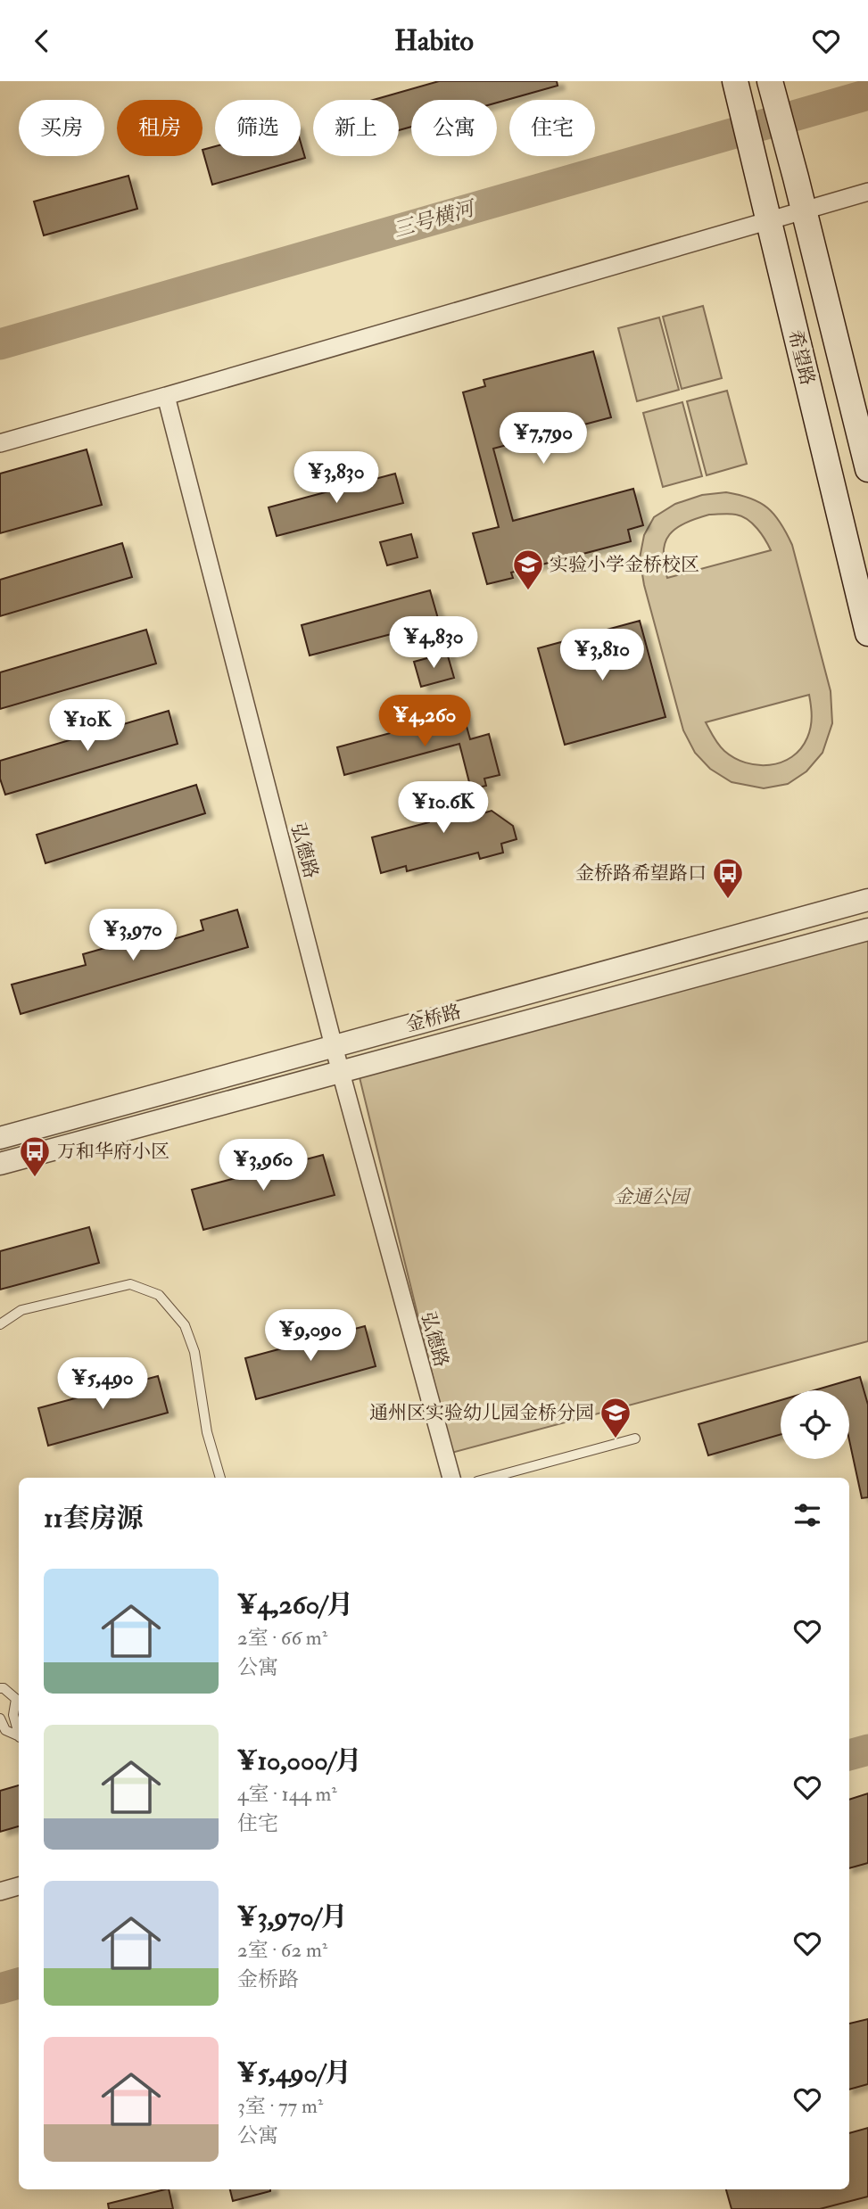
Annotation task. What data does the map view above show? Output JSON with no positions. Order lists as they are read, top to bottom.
{
  "streets": {
    "main road": ["希望路"],
    "street": ["弘德路", "金桥路"]
  },
  "crossings": [
    ["弘德路", "金桥路"]
  ],
  "water": ["三号横河"],
  "parks": ["金通公园"],
  "places": {
    "school or university": ["实验小学金桥校区", "通州区实验幼儿园金桥分园"],
    "bus stop": ["金桥路希望路口", "万和华府小区"]
  },
  "page": {
    "header": "Habito",
    "chip": [
      "买房",
      "租房",
      "筛选",
      "新上",
      "公寓",
      "住宅"
    ],
    "price": [
      "¥7,790",
      "¥3,830",
      "¥4,830",
      "¥3,810",
      "¥4,260",
      "¥10K",
      "¥10.6K",
      "¥3,970",
      "¥3,960",
      "¥9,090",
      "¥5,490"
    ],
    "heading": "11套房源",
    "list": [
      {
        "name": "¥4,260/月",
        "note": "2室 · 66 m² · 公寓"
      },
      {
        "name": "¥10,000/月",
        "note": "4室 · 144 m² · 住宅"
      },
      {
        "name": "¥3,970/月",
        "note": "2室 · 62 m² · 金桥路"
      },
      {
        "name": "¥5,490/月",
        "note": "3室 · 77 m² · 公寓"
      }
    ]
  }
}
